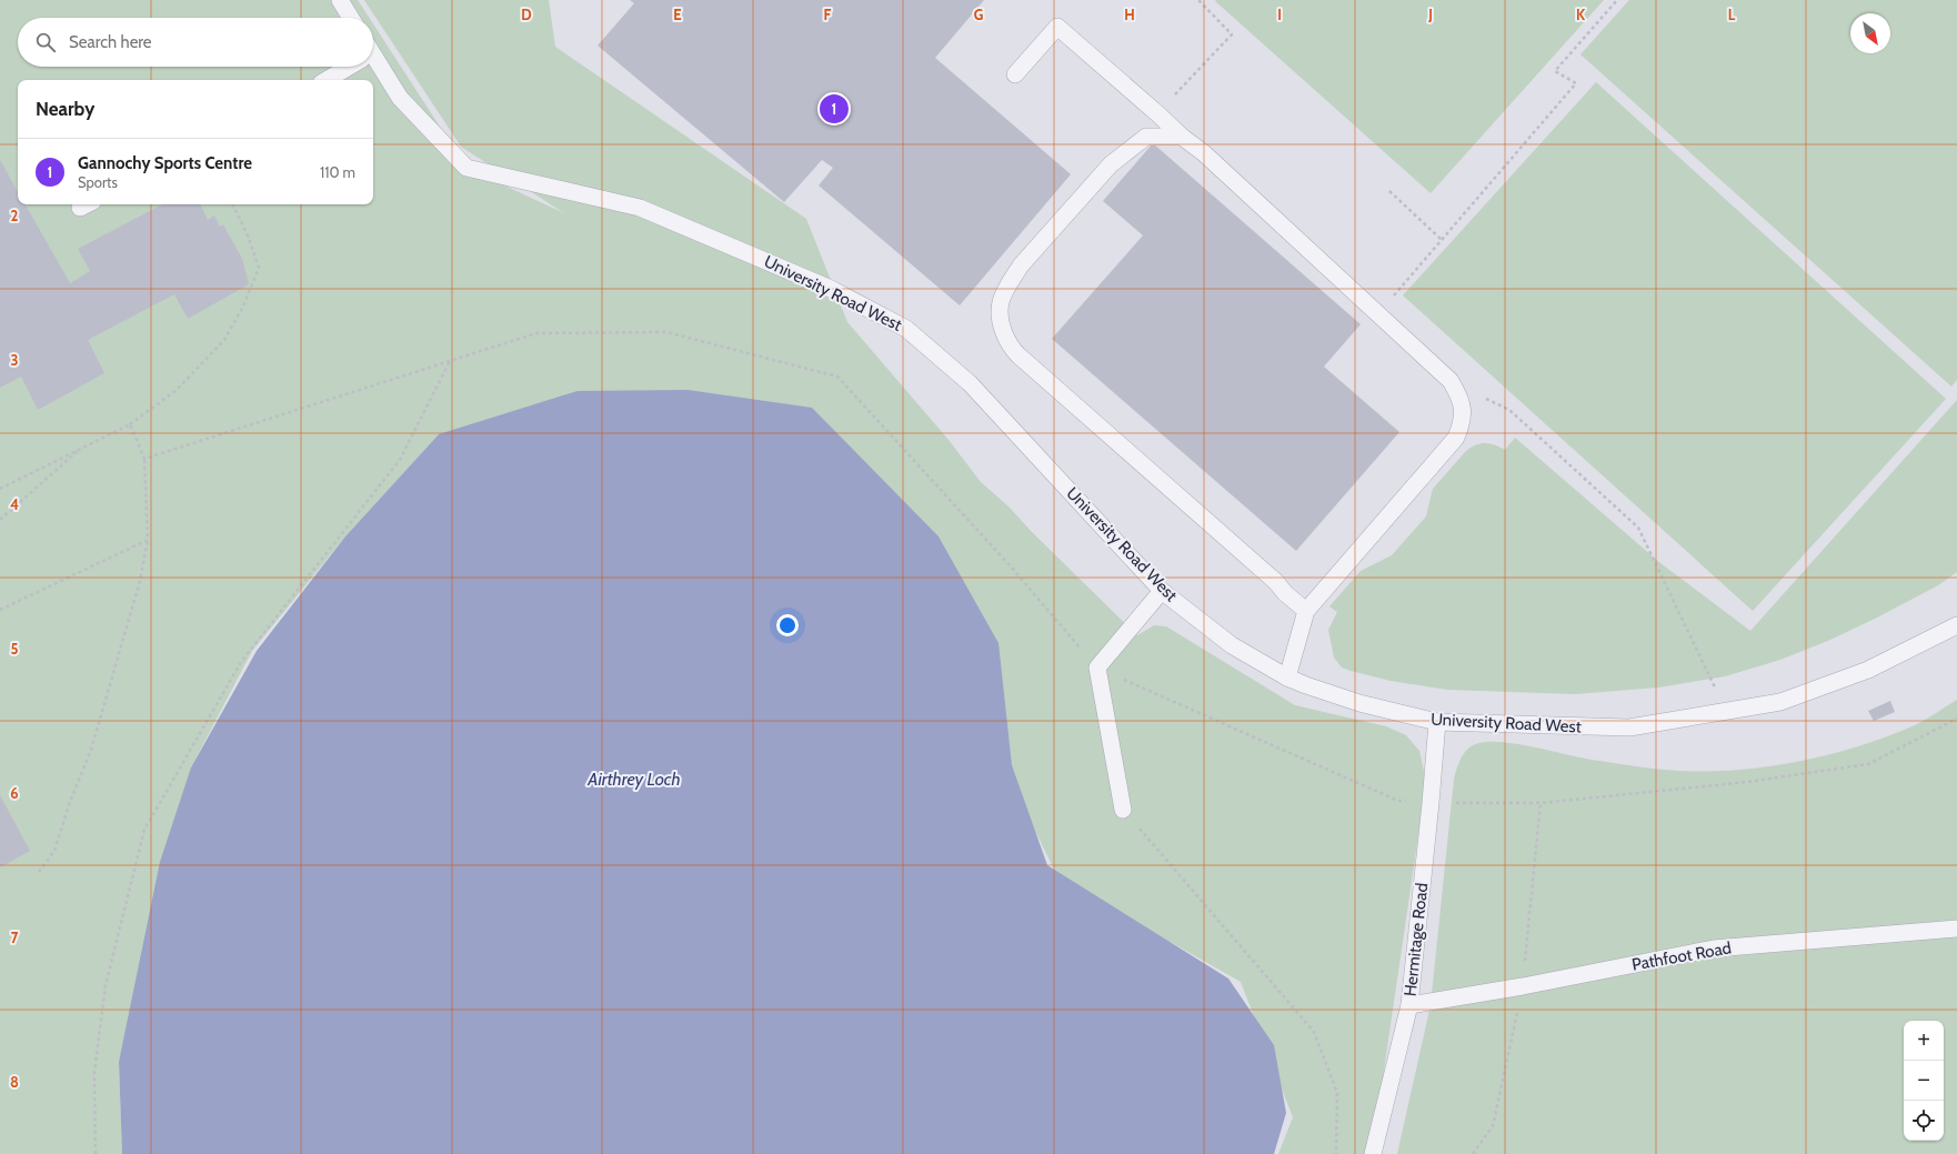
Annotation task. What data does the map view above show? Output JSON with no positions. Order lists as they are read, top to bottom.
{
  "streets": {
    "lane": ["University Road West", "Hermitage Road", "Pathfoot Road"]
  },
  "crossings": [
    ["University Road West", "Hermitage Road"],
    ["Hermitage Road", "Pathfoot Road"]
  ],
  "water": ["Airthrey Loch"],
  "north": "bottom right",
  "page": {
    "search": "Search here",
    "heading": "Nearby",
    "pins": "1",
    "list": [
      {
        "mark": "1",
        "name": "Gannochy Sports Centre",
        "note": "Sports",
        "value": "110 m"
      }
    ],
    "map_buttons": ["+", "−"]
  },
  "grid": {
    "columns": [
      "D",
      "E",
      "F",
      "G",
      "H",
      "I",
      "J",
      "K",
      "L"
    ],
    "rows": [
      "2",
      "3",
      "4",
      "5",
      "6",
      "7",
      "8"
    ]
  }
}
